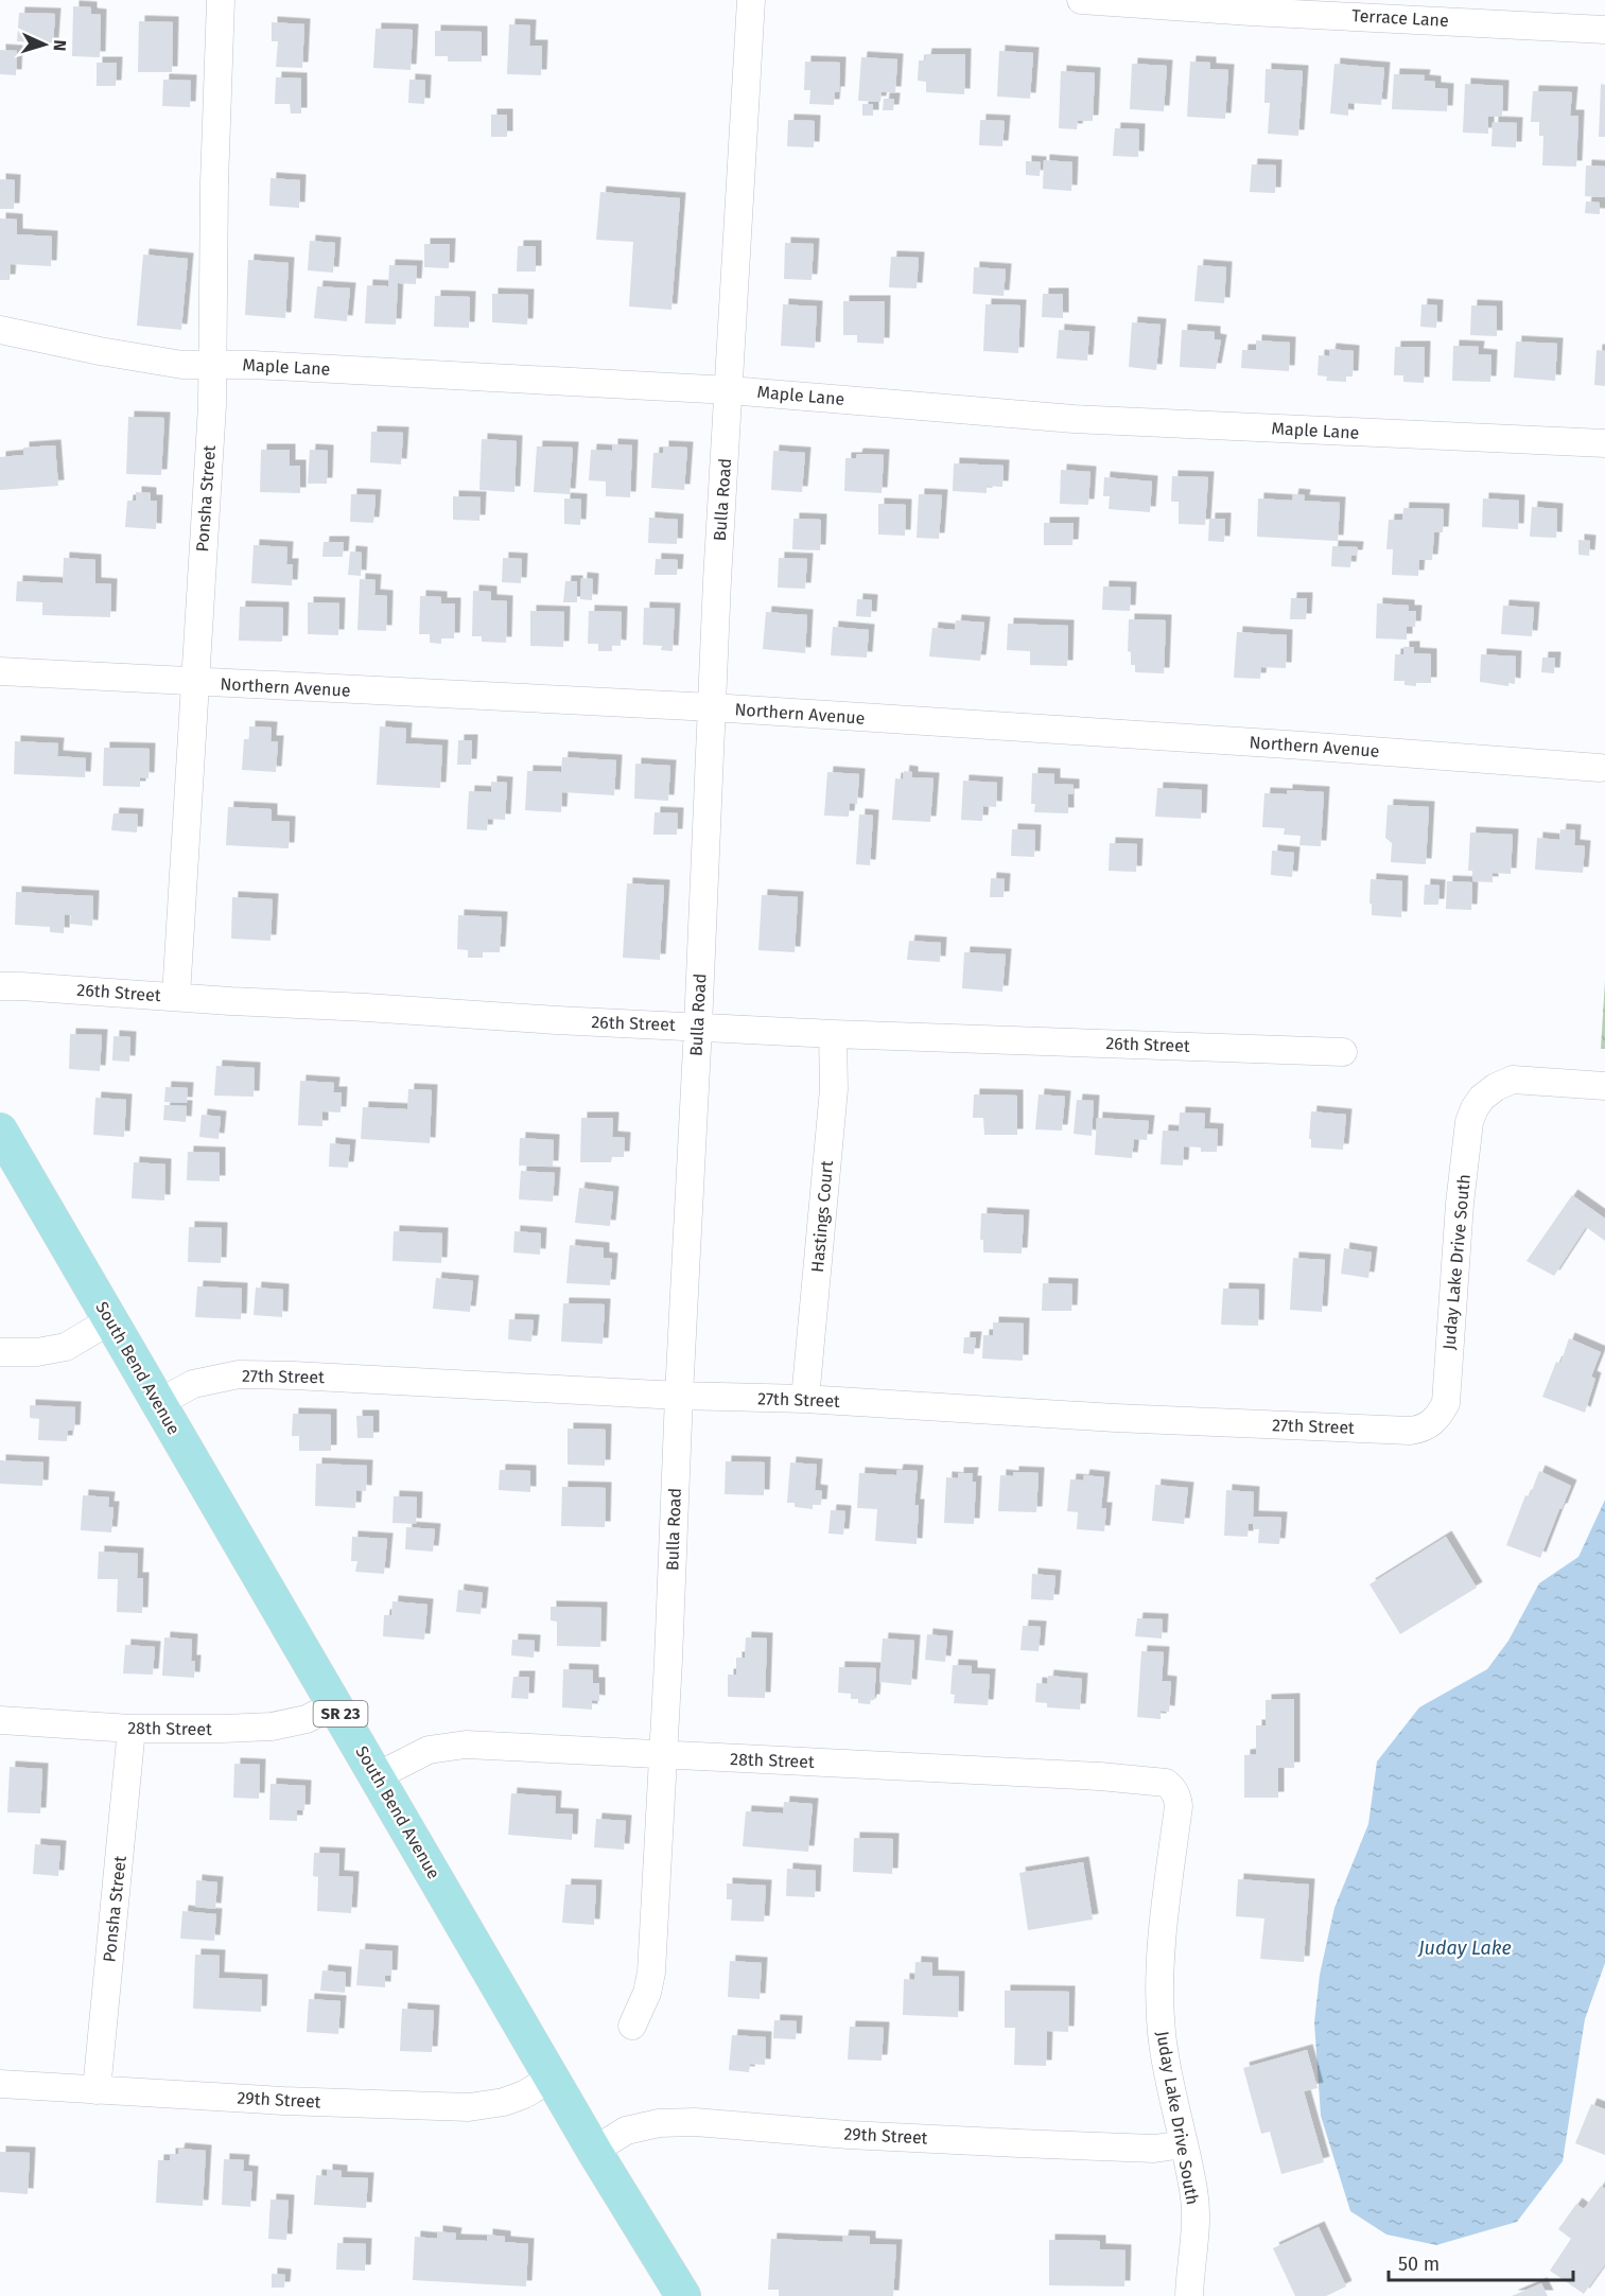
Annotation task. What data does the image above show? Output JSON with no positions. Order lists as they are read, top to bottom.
{
  "streets": {
    "main road": ["South Bend Avenue", "SR 23"],
    "street": [
      "Terrace Lane",
      "Maple Lane",
      "Ponsha Street",
      "Bulla Road",
      "Northern Avenue",
      "26th Street",
      "Hastings Court",
      "Juday Lake Drive South",
      "27th Street",
      "28th Street",
      "29th Street"
    ]
  },
  "crossings": [
    ["Maple Lane", "Ponsha Street"],
    ["Maple Lane", "Bulla Road"],
    ["Ponsha Street", "Northern Avenue"],
    ["Ponsha Street", "26th Street"],
    ["Ponsha Street", "28th Street"],
    ["Ponsha Street", "29th Street"],
    ["Bulla Road", "Northern Avenue"],
    ["Bulla Road", "26th Street"],
    ["Bulla Road", "27th Street"],
    ["Bulla Road", "28th Street"],
    ["26th Street", "Hastings Court"],
    ["Hastings Court", "27th Street"],
    ["Juday Lake Drive South", "27th Street"],
    ["Juday Lake Drive South", "28th Street"],
    ["Juday Lake Drive South", "29th Street"],
    ["South Bend Avenue", "27th Street"],
    ["South Bend Avenue", "28th Street"],
    ["South Bend Avenue", "29th Street"]
  ],
  "water": ["Juday Lake"],
  "scale_bar": "50 m",
  "north": "right"
}
